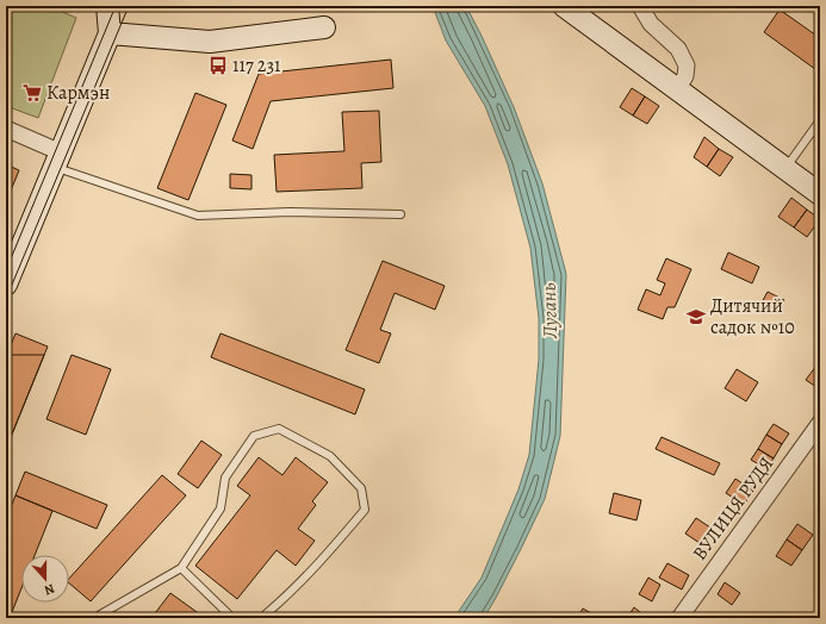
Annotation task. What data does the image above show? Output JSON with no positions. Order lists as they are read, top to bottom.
{
  "streets": {
    "street": ["ВУЛИЦЯ РУДЯ"]
  },
  "water": ["Лугань"],
  "places": {
    "bus stop": ["117 231"],
    "supermarket": ["Кармэн"],
    "school or university": ["Дитячий садок №10"]
  },
  "north": "bottom"
}
